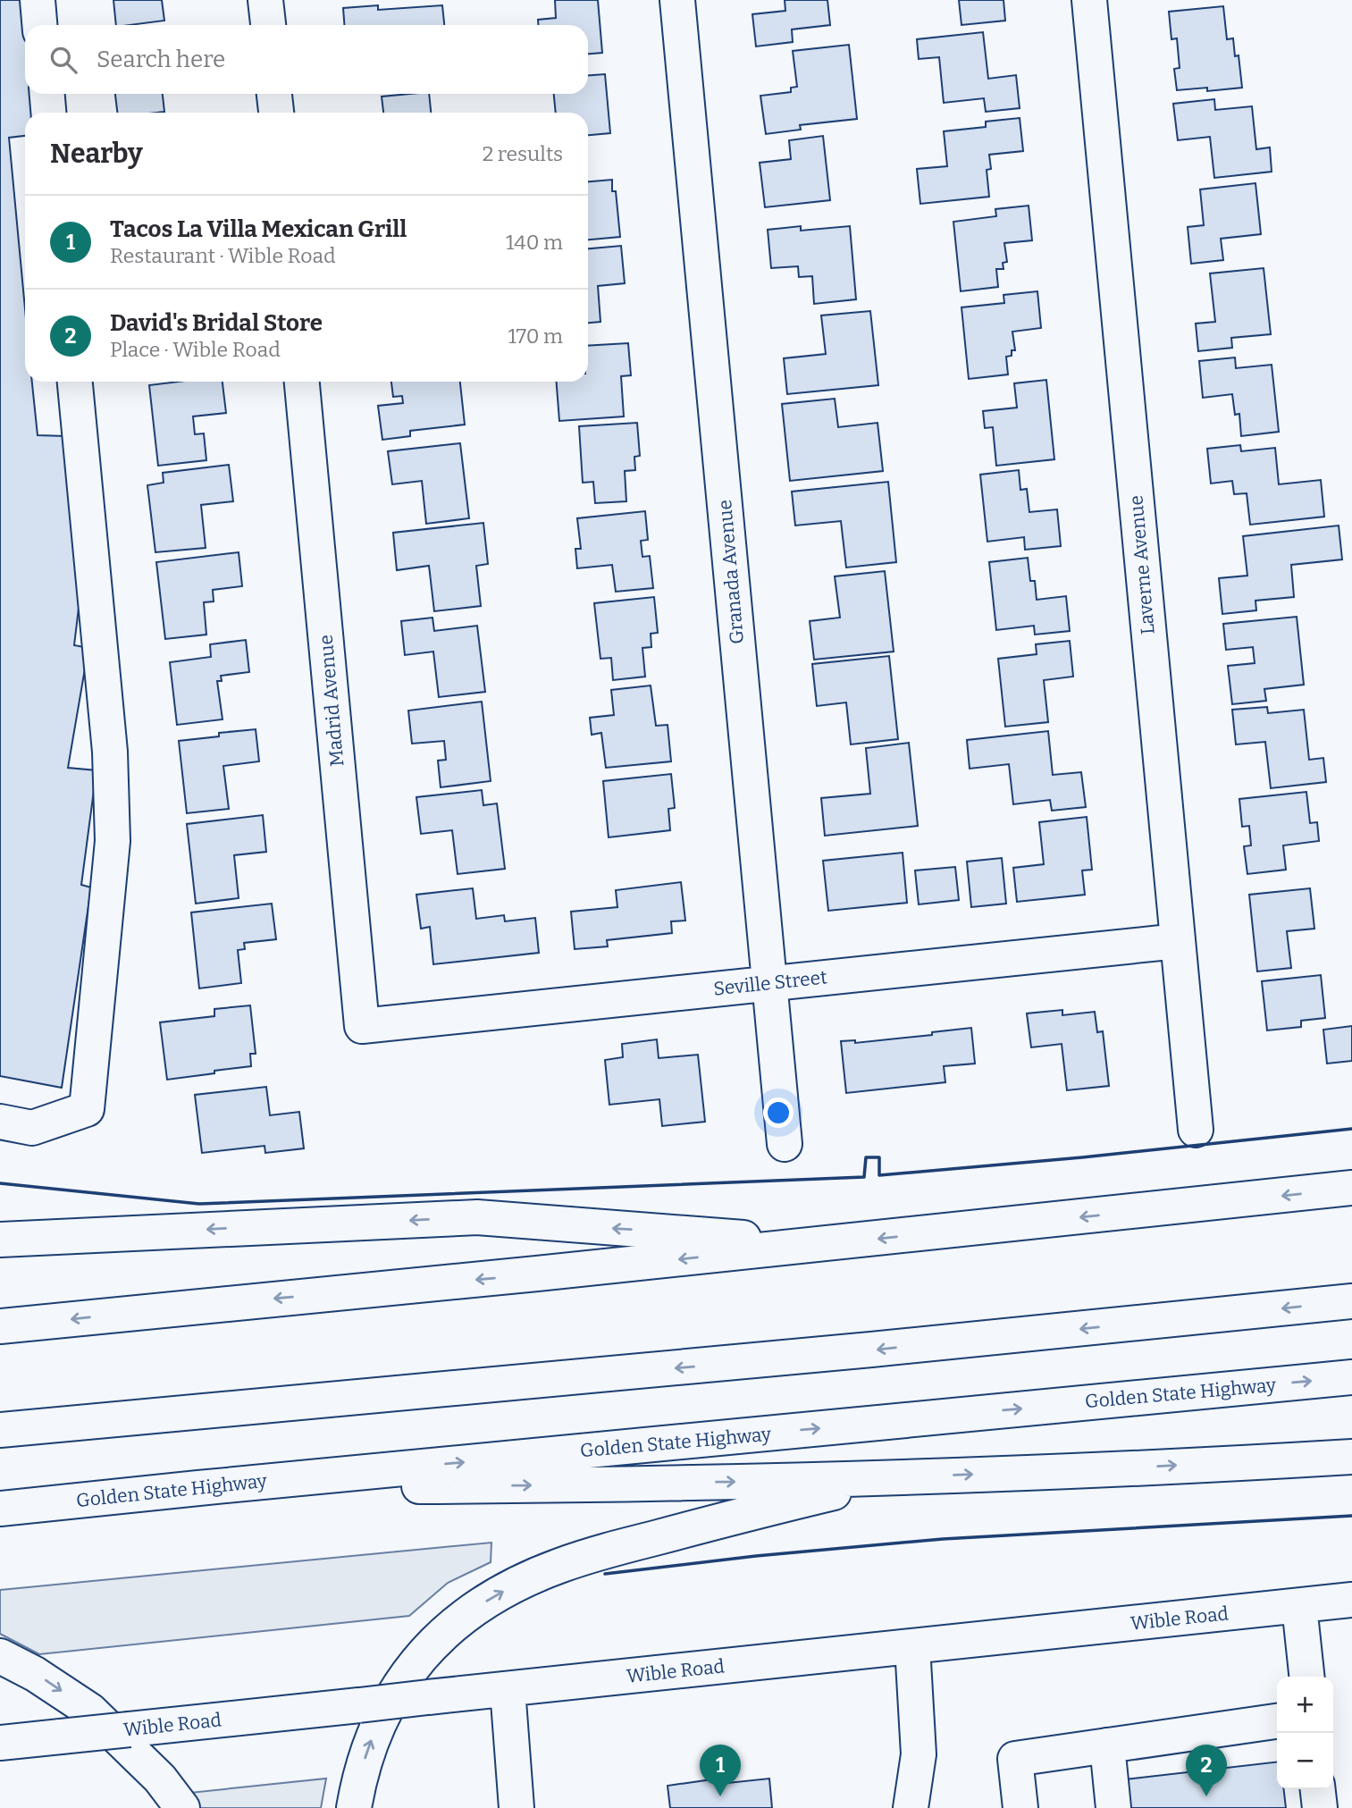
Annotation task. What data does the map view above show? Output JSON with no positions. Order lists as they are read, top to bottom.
{
  "streets": {
    "main road": [
      "Laverne Avenue",
      "Granada Avenue",
      "Madrid Avenue",
      "Seville Street",
      "Golden State Highway",
      "Wible Road"
    ]
  },
  "crossings": [
    ["Laverne Avenue", "Seville Street"],
    ["Granada Avenue", "Seville Street"],
    ["Madrid Avenue", "Seville Street"]
  ],
  "page": {
    "search": "Search here",
    "heading": ["Nearby", "2 results"],
    "list": [
      {
        "mark": "1",
        "name": "Tacos La Villa Mexican Grill",
        "note": "Restaurant · Wible Road",
        "value": "140 m"
      },
      {
        "mark": "2",
        "name": "David's Bridal Store",
        "note": "Place · Wible Road",
        "value": "170 m"
      }
    ],
    "map_buttons": ["+", "−"],
    "pins": ["1", "2"]
  }
}
